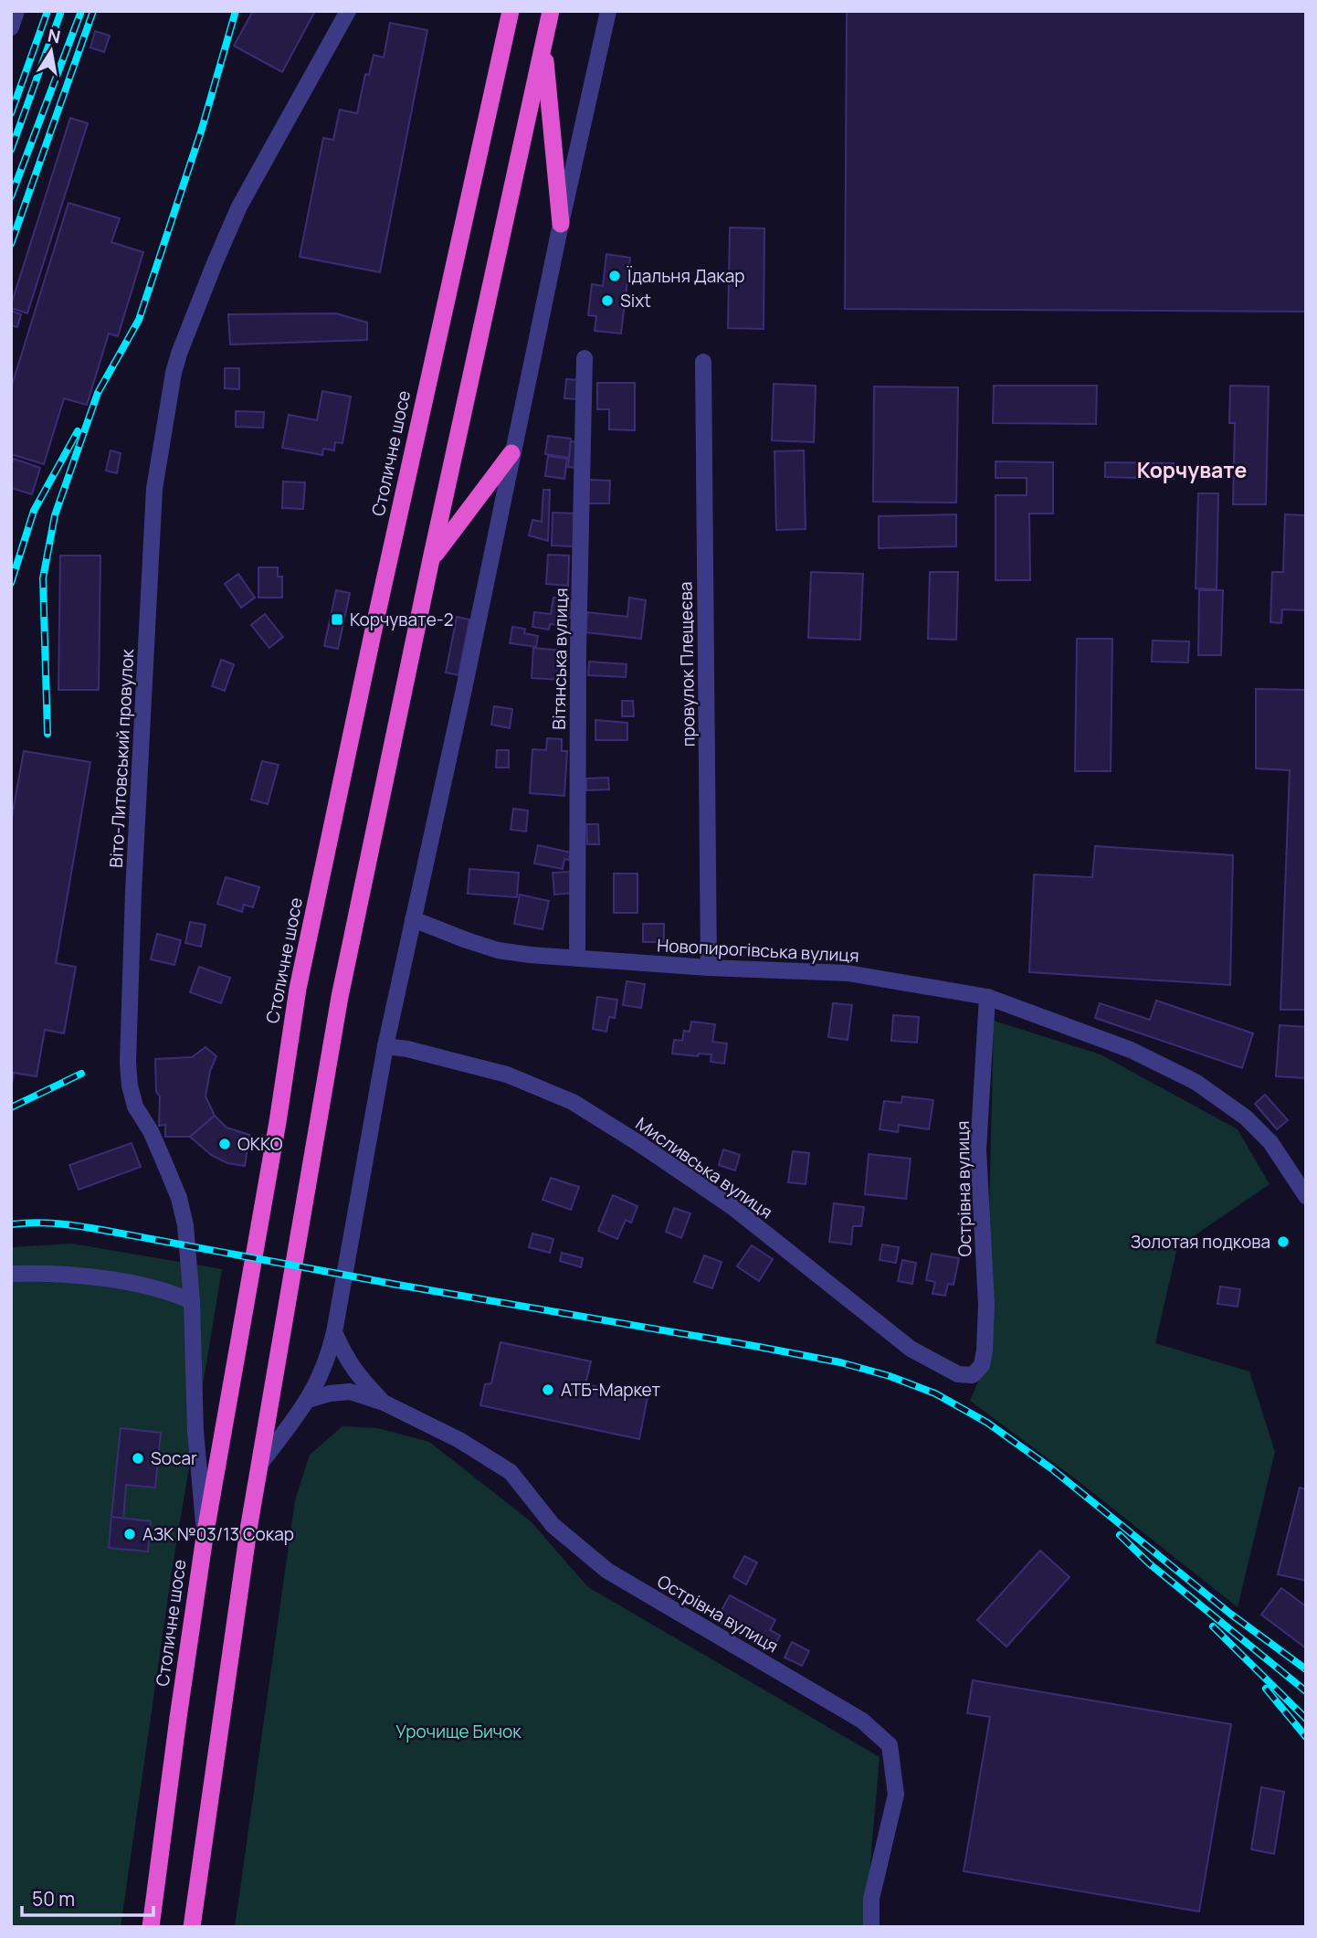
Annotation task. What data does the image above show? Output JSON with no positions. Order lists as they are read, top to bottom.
{
  "streets": {
    "highway": ["Столичне шосе"],
    "street": [
      "Вітянська вулиця",
      "провулок Плещеєва",
      "Віто-Литовський провулок",
      "Новопирогівська вулиця",
      "Мисливська вулиця",
      "Острівна вулиця"
    ]
  },
  "crossings": [
    ["Столичне шосе", "Віто-Литовський провулок"],
    ["Вітянська вулиця", "Новопирогівська вулиця"],
    ["провулок Плещеєва", "Новопирогівська вулиця"],
    ["Новопирогівська вулиця", "Острівна вулиця"],
    ["Мисливська вулиця", "Острівна вулиця"]
  ],
  "districts": ["Корчувате"],
  "parks": ["Урочище Бичок"],
  "places": {
    "other": [
      "Їдальня Дакар",
      "Sixt",
      "ОККО",
      "Золотая подкова",
      "АТБ-Маркет",
      "Socar",
      "АЗК №03/13 Сокар"
    ],
    "transit": ["Корчувате-2"]
  },
  "scale_bar": "50 m",
  "north": "top"
}
